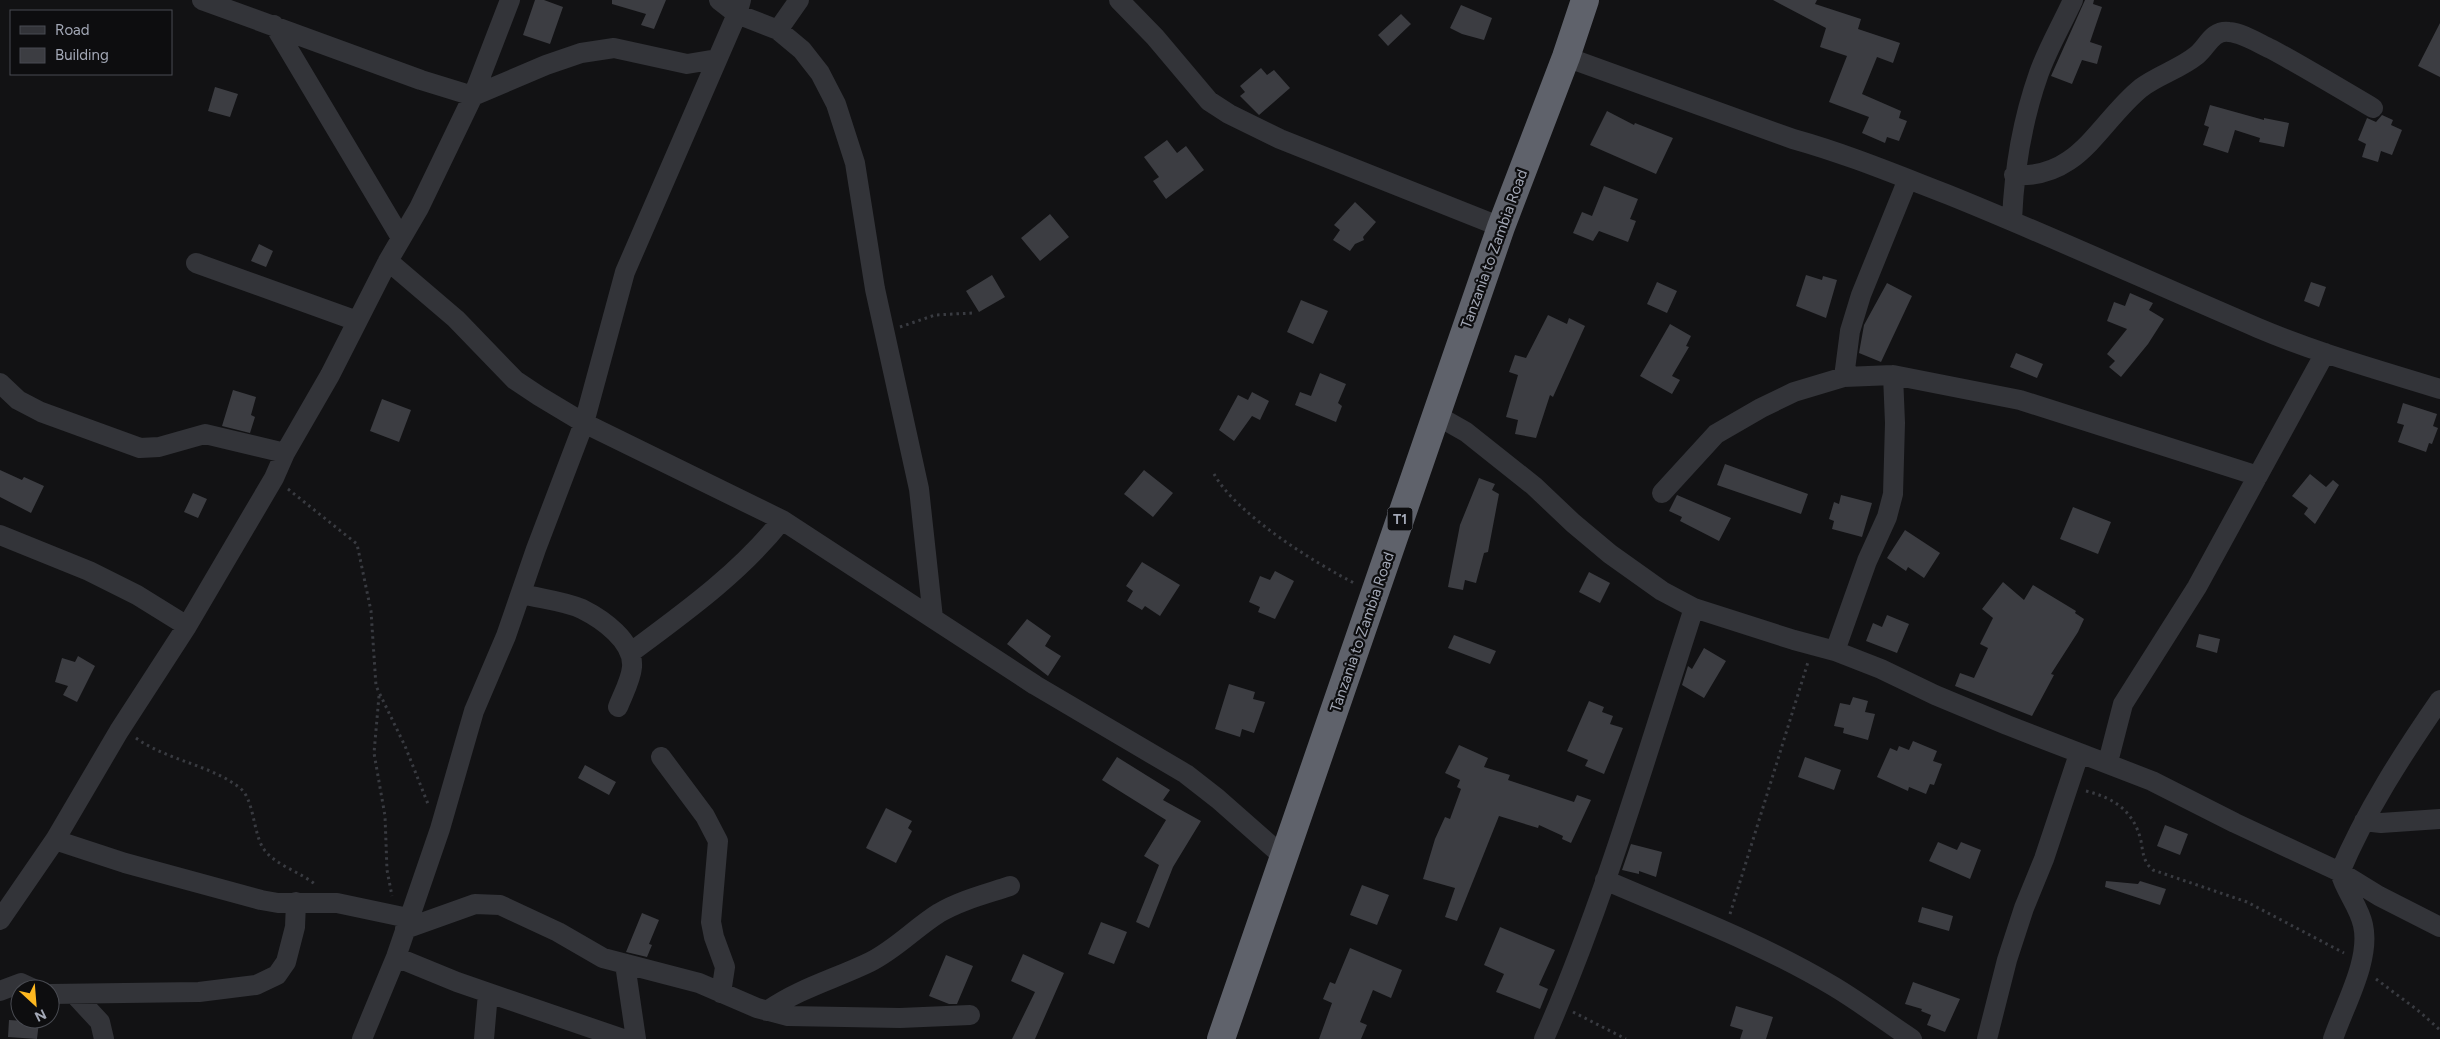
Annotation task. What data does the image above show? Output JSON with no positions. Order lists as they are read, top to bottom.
{
  "streets": {
    "highway": ["Tanzania to Zambia Road", "T1"]
  },
  "legend": ["Road", "Building"],
  "north": "bottom right"
}
